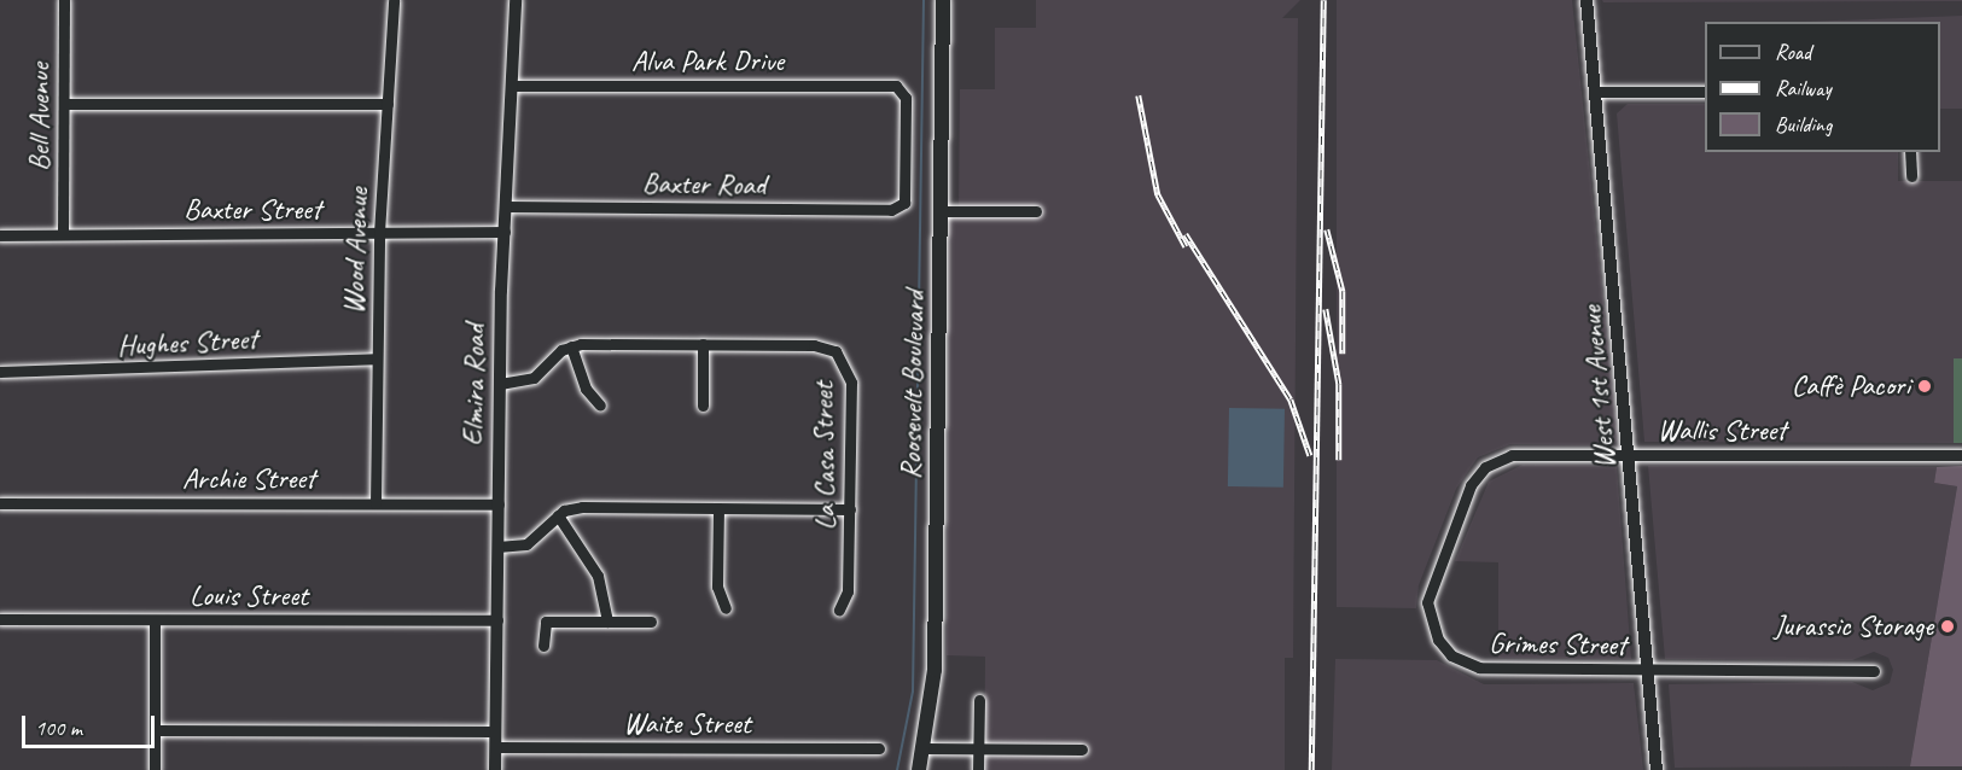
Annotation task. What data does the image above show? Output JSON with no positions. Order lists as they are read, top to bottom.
{
  "streets": {
    "main road": ["Roosevelt Boulevard"],
    "street": [
      "Alva Park Drive",
      "Bell Avenue",
      "Baxter Road",
      "Baxter Street",
      "Wood Avenue",
      "Hughes Street",
      "Elmira Road",
      "West 1st Avenue",
      "Wallis Street",
      "La Casa Street",
      "Archie Street",
      "Louis Street",
      "Grimes Street",
      "Waite Street"
    ]
  },
  "crossings": [
    ["Alva Park Drive", "Baxter Road"],
    ["Alva Park Drive", "Elmira Road"],
    ["Bell Avenue", "Baxter Street"],
    ["Baxter Road", "Elmira Road"],
    ["Baxter Street", "Wood Avenue"],
    ["Baxter Street", "Elmira Road"],
    ["Wood Avenue", "Hughes Street"],
    ["Wood Avenue", "Archie Street"],
    ["Elmira Road", "Archie Street"],
    ["Elmira Road", "Louis Street"],
    ["Elmira Road", "Waite Street"],
    ["West 1st Avenue", "Wallis Street"],
    ["West 1st Avenue", "Grimes Street"],
    ["Wallis Street", "Grimes Street"]
  ],
  "places": ["Caffè Pacori", "Jurassic Storage"],
  "legend": ["Road", "Railway", "Building"],
  "scale_bar": "100 m"
}
